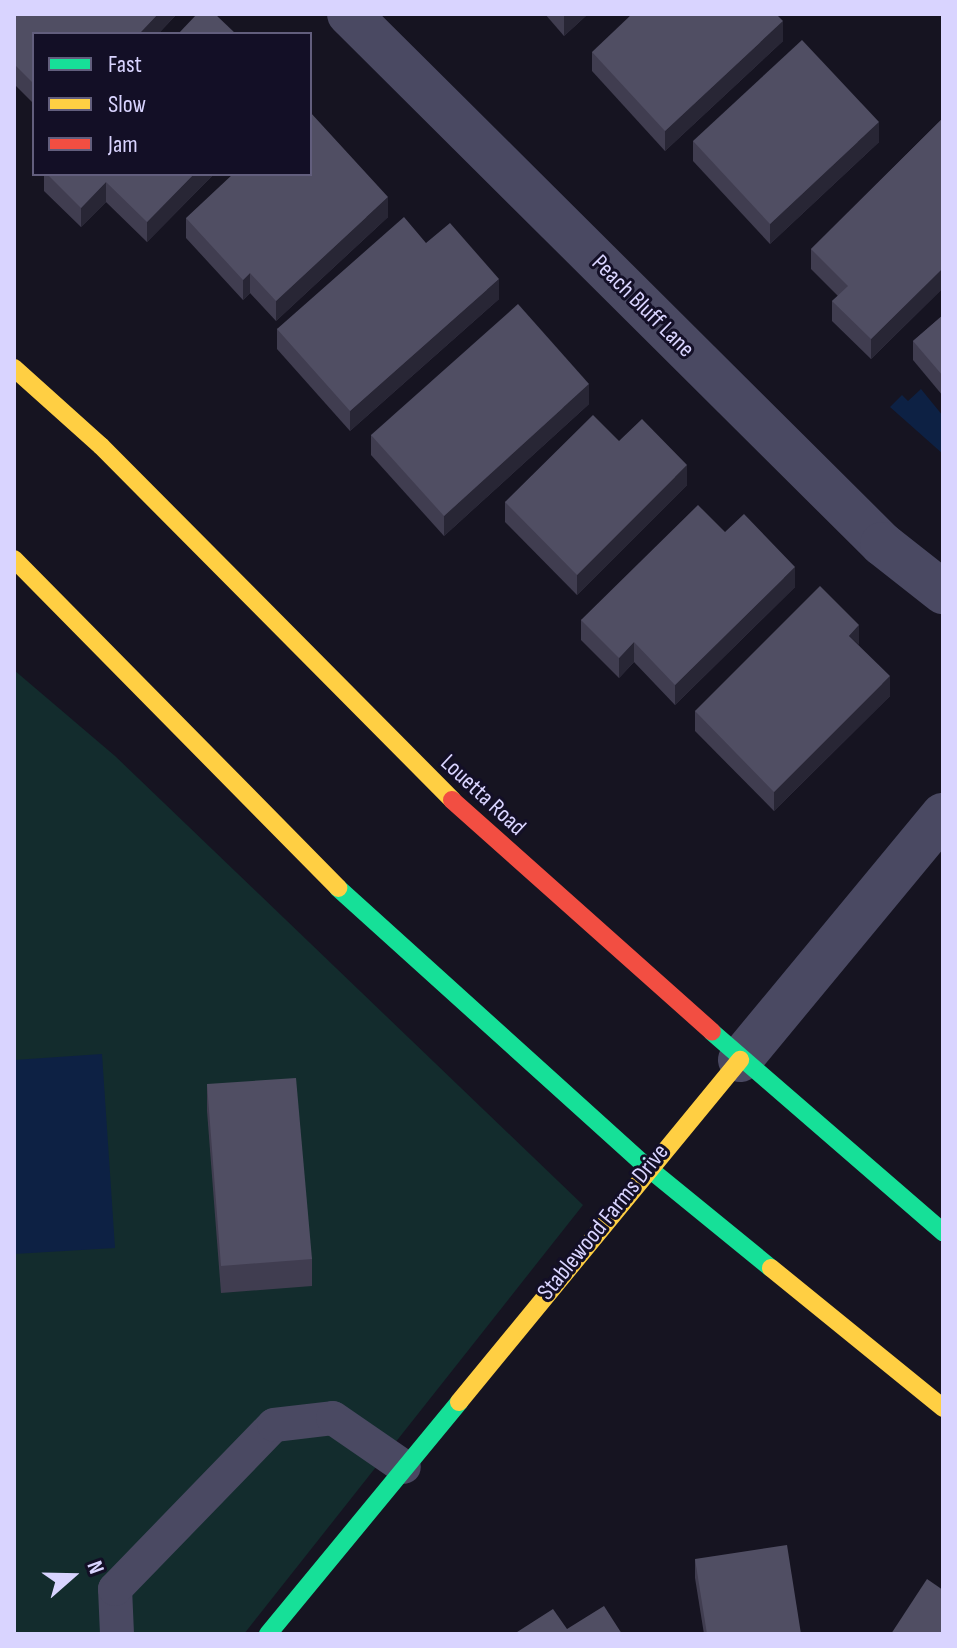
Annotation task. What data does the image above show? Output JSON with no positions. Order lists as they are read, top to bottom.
{
  "streets": {
    "main road": ["Louetta Road", "Stablewood Farms Drive"],
    "street": ["Peach Bluff Lane"]
  },
  "crossings": [
    ["Louetta Road", "Stablewood Farms Drive"]
  ],
  "legend": ["Fast", "Slow", "Jam"],
  "north": "right"
}
